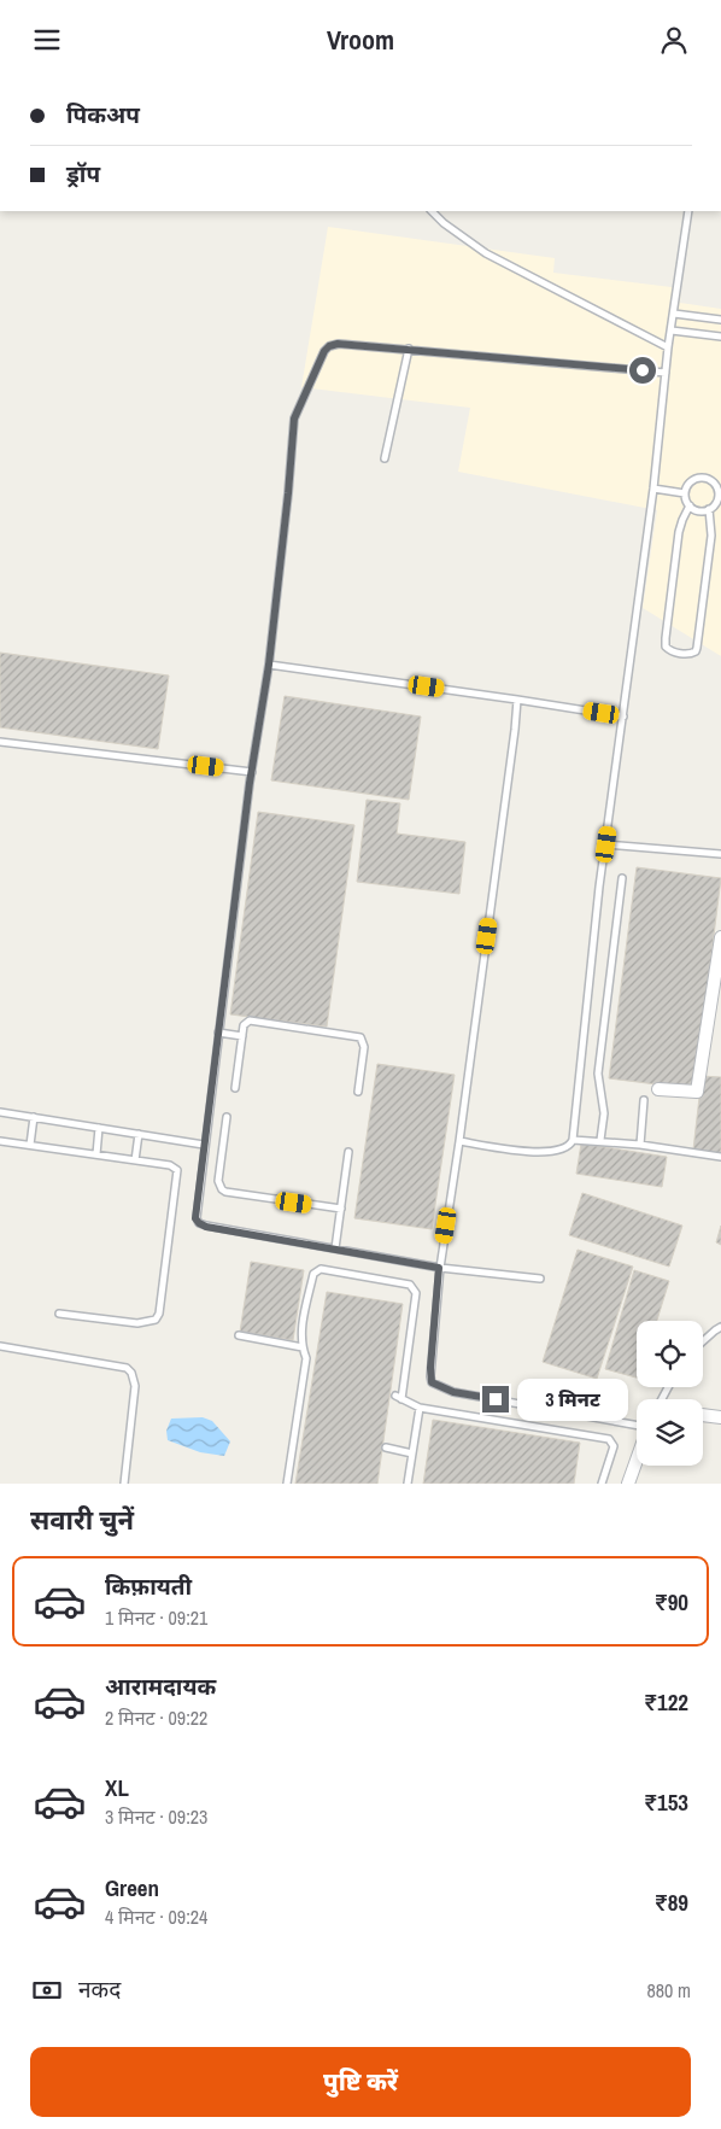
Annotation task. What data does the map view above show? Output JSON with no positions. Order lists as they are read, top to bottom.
{
  "page": {
    "header": "Vroom",
    "banner": ["पिकअप", "ड्रॉप"],
    "bubble": "3 मिनट",
    "heading": "सवारी चुनें",
    "list": [
      {
        "name": "किफ़ायती",
        "note": "1 मिनट · 09:21",
        "value": "₹90"
      },
      {
        "name": "आरामदायक",
        "note": "2 मिनट · 09:22",
        "value": "₹122"
      },
      {
        "name": "XL",
        "note": "3 मिनट · 09:23",
        "value": "₹153"
      },
      {
        "name": "Green",
        "note": "4 मिनट · 09:24",
        "value": "₹89"
      }
    ],
    "pay": ["नकद", "880 m"],
    "buttons": "पुष्टि करें"
  }
}
